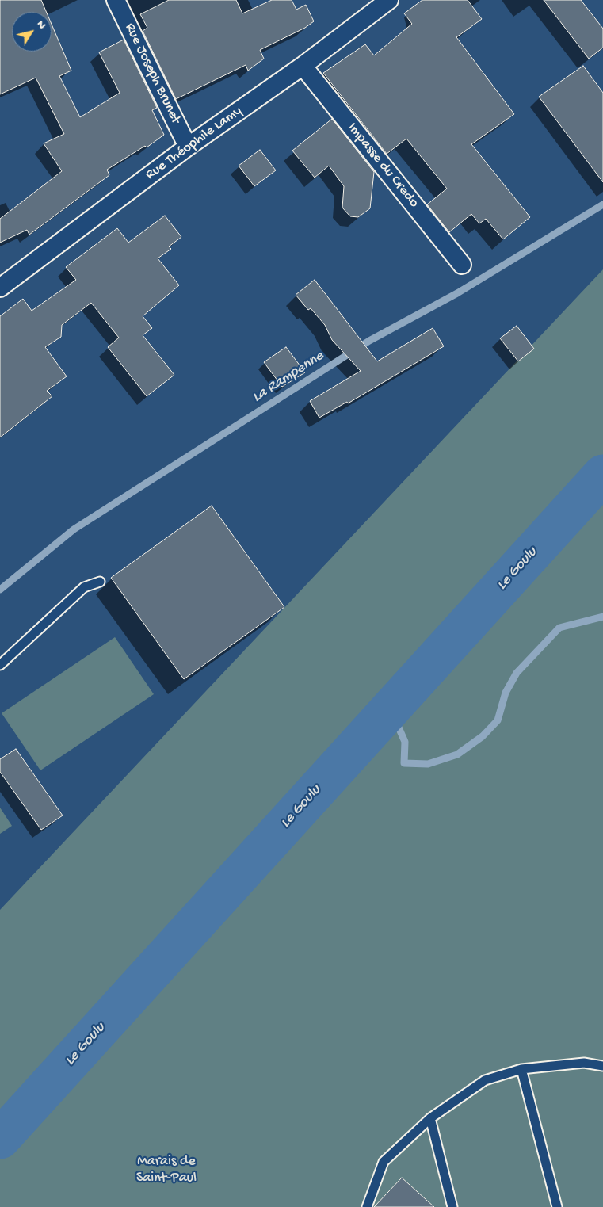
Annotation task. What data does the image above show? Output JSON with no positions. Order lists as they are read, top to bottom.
{
  "streets": {
    "street": ["Rue Joseph Brunet", "Rue Théophile Lamy", "Impasse du Credo"]
  },
  "crossings": [
    ["Rue Joseph Brunet", "Rue Théophile Lamy"],
    ["Rue Théophile Lamy", "Impasse du Credo"]
  ],
  "water": ["La Rampenne", "Le Goulu"],
  "parks": ["Marais de Saint-Paul"],
  "north": "top right"
}
